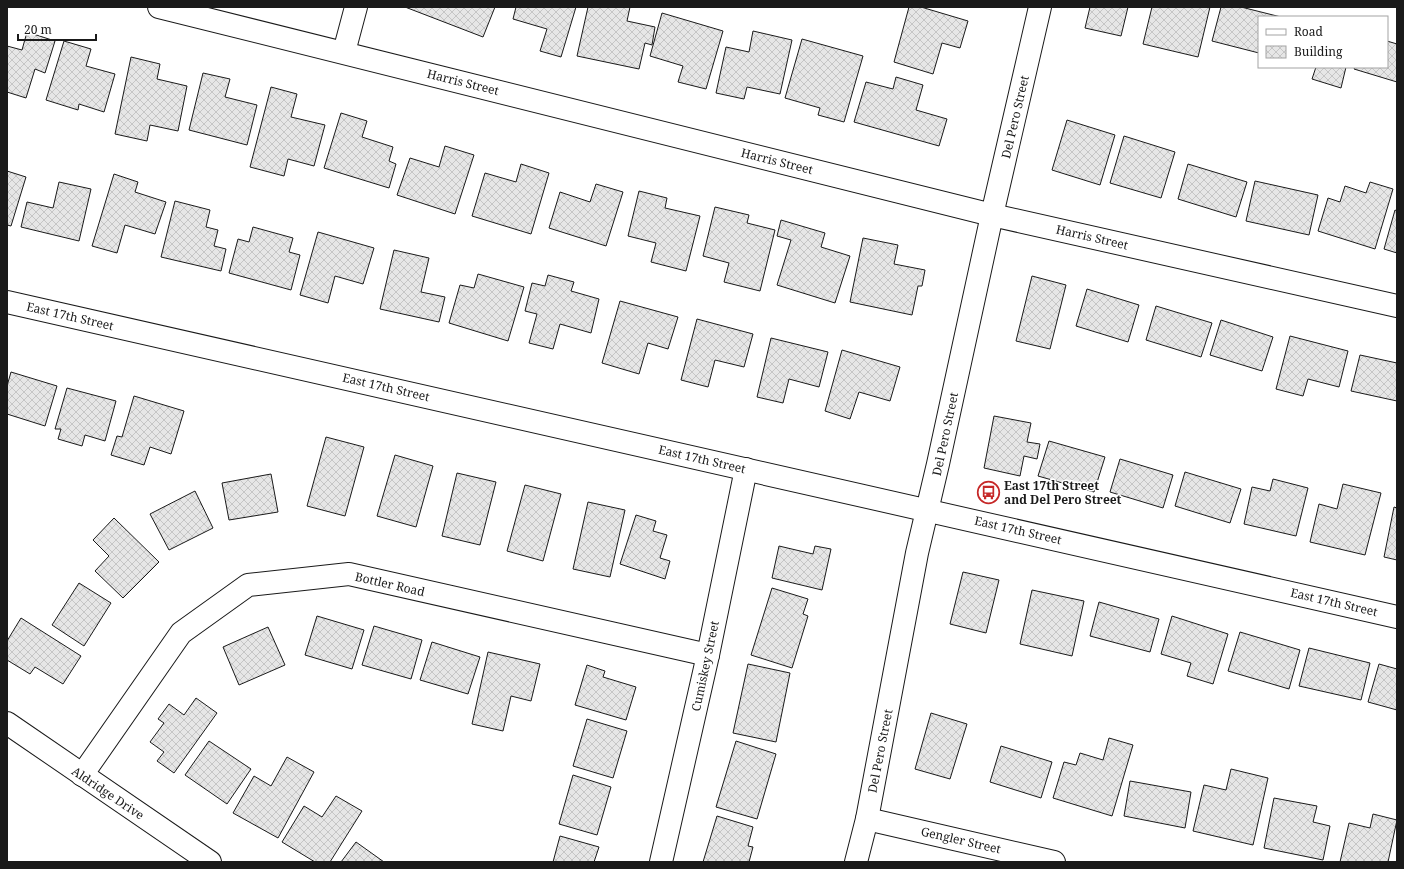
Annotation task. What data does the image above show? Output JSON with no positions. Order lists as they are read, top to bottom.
{
  "streets": {
    "street": [
      "Harris Street",
      "Del Pero Street",
      "East 17th Street",
      "Bottler Road",
      "Cumiskey Street",
      "Aldridge Drive",
      "Gengler Street"
    ]
  },
  "crossings": [
    ["Harris Street", "Del Pero Street"],
    ["Del Pero Street", "East 17th Street"],
    ["Del Pero Street", "Gengler Street"],
    ["East 17th Street", "Cumiskey Street"],
    ["Bottler Road", "Cumiskey Street"],
    ["Bottler Road", "Aldridge Drive"]
  ],
  "places": {
    "bus stop": ["East 17th Street and Del Pero Street"]
  },
  "legend": ["Road", "Building"],
  "scale_bar": "20 m"
}
